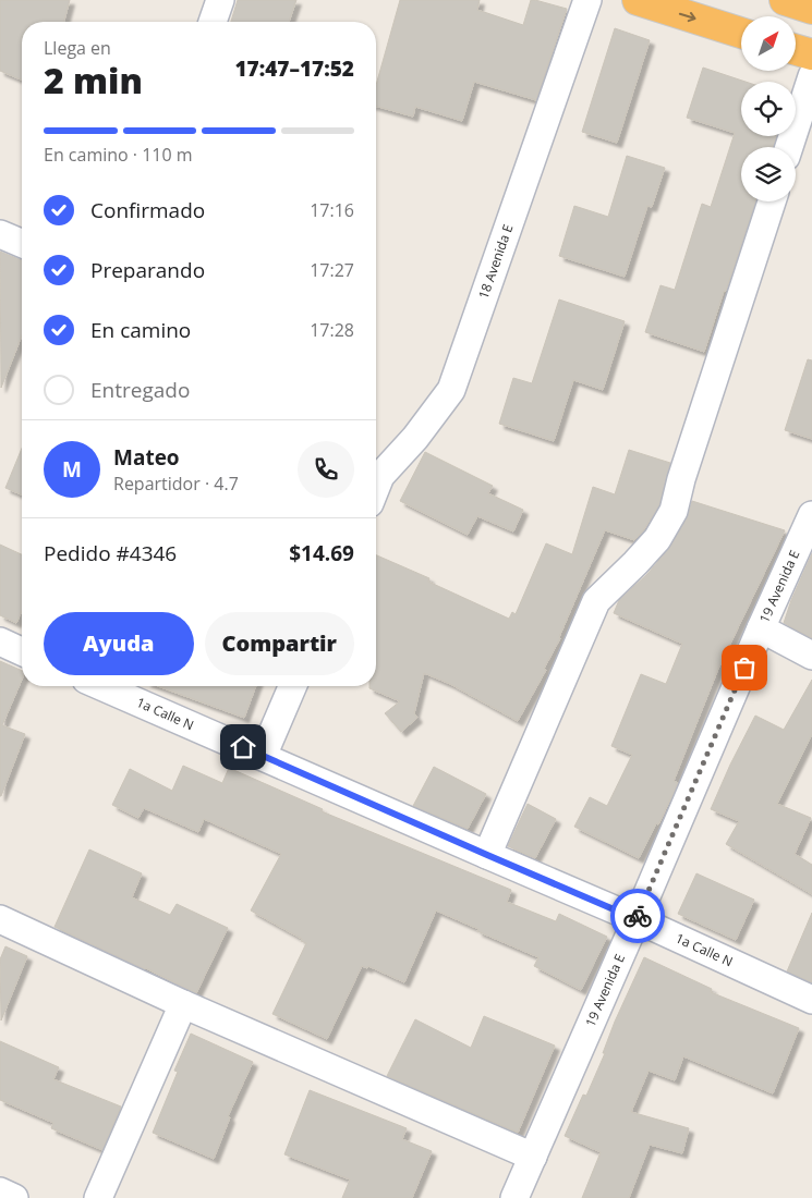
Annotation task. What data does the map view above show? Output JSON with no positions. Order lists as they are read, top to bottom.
{
  "streets": {
    "street": ["18 Avenida E", "19 Avenida E", "1a Calle N"]
  },
  "crossings": [
    ["19 Avenida E", "1a Calle N"]
  ],
  "north": "top right",
  "page": {
    "heading": ["2 min", "Llega en", "17:47–17:52"],
    "panel": [
      "Mateo",
      "Repartidor · 4.7",
      "Pedido #4346",
      "$14.69"
    ],
    "bar": "En camino · 110 m",
    "list": [
      ["Confirmado", "17:16"],
      ["Preparando", "17:27"],
      ["En camino", "17:28"],
      "Entregado"
    ],
    "round": "M",
    "buttons": ["Ayuda", "Compartir"]
  }
}
